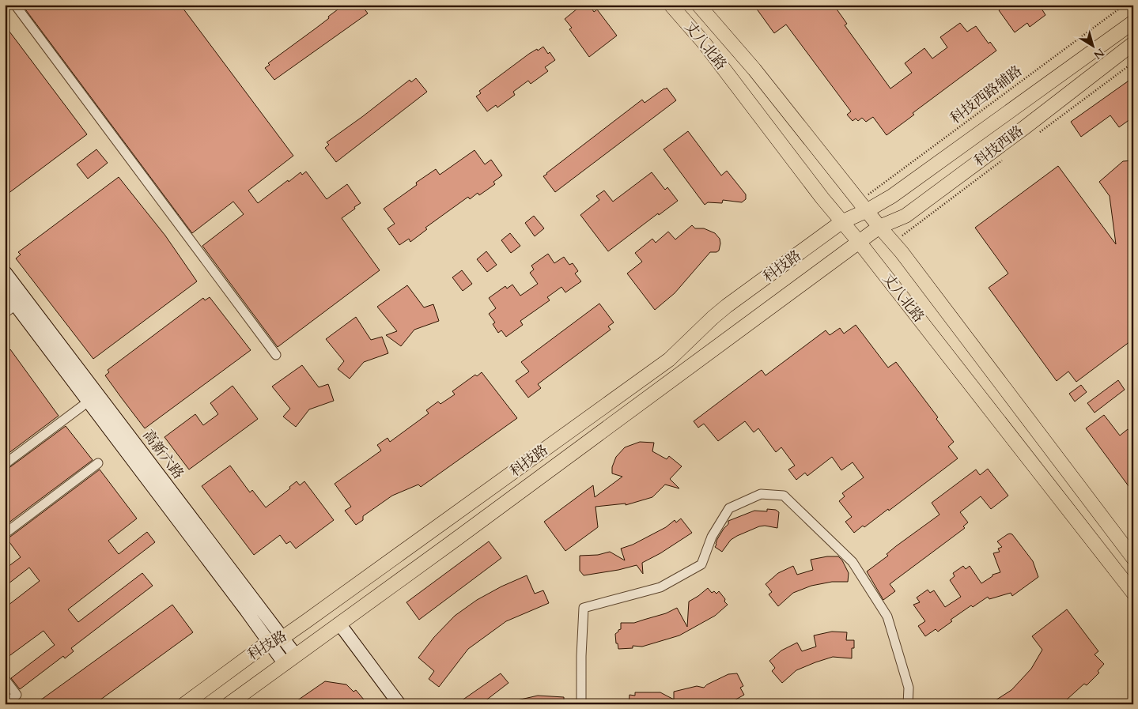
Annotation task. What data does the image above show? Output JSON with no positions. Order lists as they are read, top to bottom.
{
  "streets": {
    "main road": ["丈八北路", "科技西路", "科技路"],
    "street": ["高新六路"],
    "path": ["科技西路辅路"]
  },
  "crossings": [
    ["丈八北路", "科技西路辅路"],
    ["丈八北路", "科技西路"],
    ["丈八北路", "科技路"],
    ["科技西路辅路", "科技西路"],
    ["科技西路辅路", "科技路"],
    ["科技西路", "科技路"],
    ["科技路", "高新六路"]
  ],
  "north": "bottom right"
}
